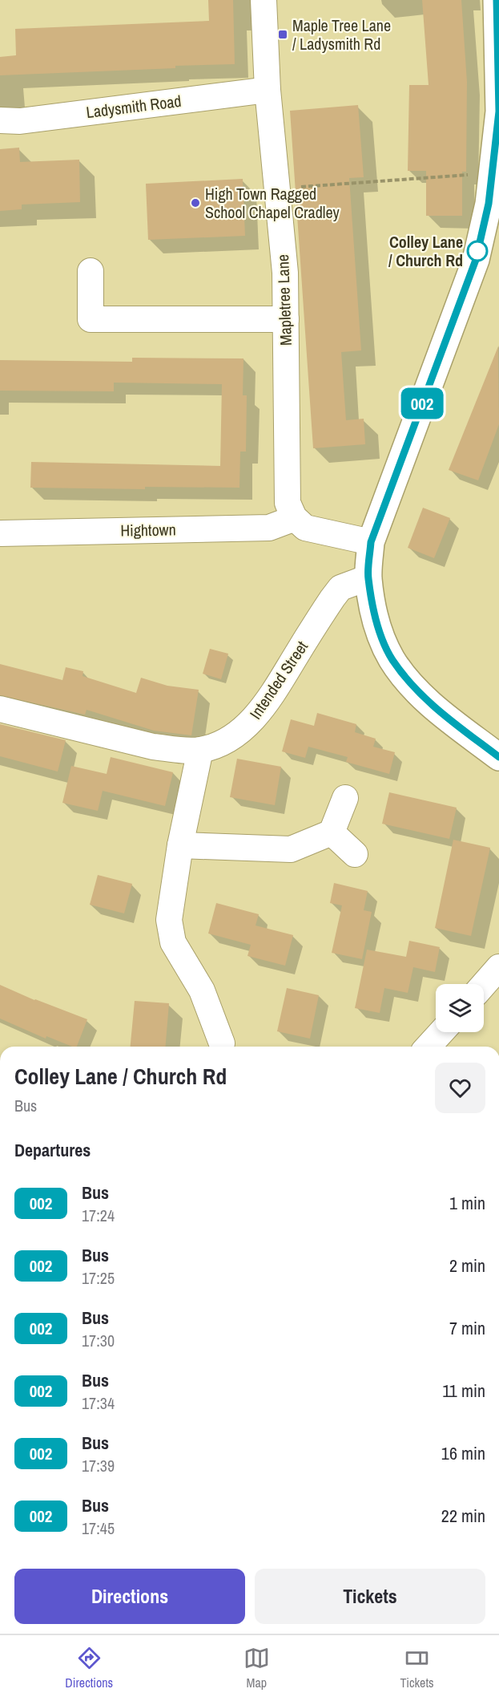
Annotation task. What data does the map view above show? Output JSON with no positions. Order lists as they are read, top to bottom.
{
  "streets": {
    "street": [
      "Ladysmith Road",
      "Mapletree Lane",
      "Hightown",
      "Intended Street"
    ]
  },
  "crossings": [
    ["Ladysmith Road", "Mapletree Lane"],
    ["Mapletree Lane", "Hightown"]
  ],
  "places": {
    "transit": ["Maple Tree Lane / Ladysmith Rd"],
    "other": ["High Town Ragged School Chapel Cradley", "Colley Lane / Church Rd"]
  },
  "lines": ["bus line 002"],
  "page": {
    "on_map": "002",
    "heading": [
      ["Colley Lane / Church Rd", "Bus"],
      "Departures"
    ],
    "list": [
      {
        "mark": "002",
        "name": "Bus",
        "note": "17:24",
        "value": "1 min"
      },
      {
        "mark": "002",
        "name": "Bus",
        "note": "17:25",
        "value": "2 min"
      },
      {
        "mark": "002",
        "name": "Bus",
        "note": "17:30",
        "value": "7 min"
      },
      {
        "mark": "002",
        "name": "Bus",
        "note": "17:34",
        "value": "11 min"
      },
      {
        "mark": "002",
        "name": "Bus",
        "note": "17:39",
        "value": "16 min"
      },
      {
        "mark": "002",
        "name": "Bus",
        "note": "17:45",
        "value": "22 min"
      }
    ],
    "buttons": ["Directions", "Tickets"],
    "tabs": ["Directions", "Map", "Tickets"]
  }
}
